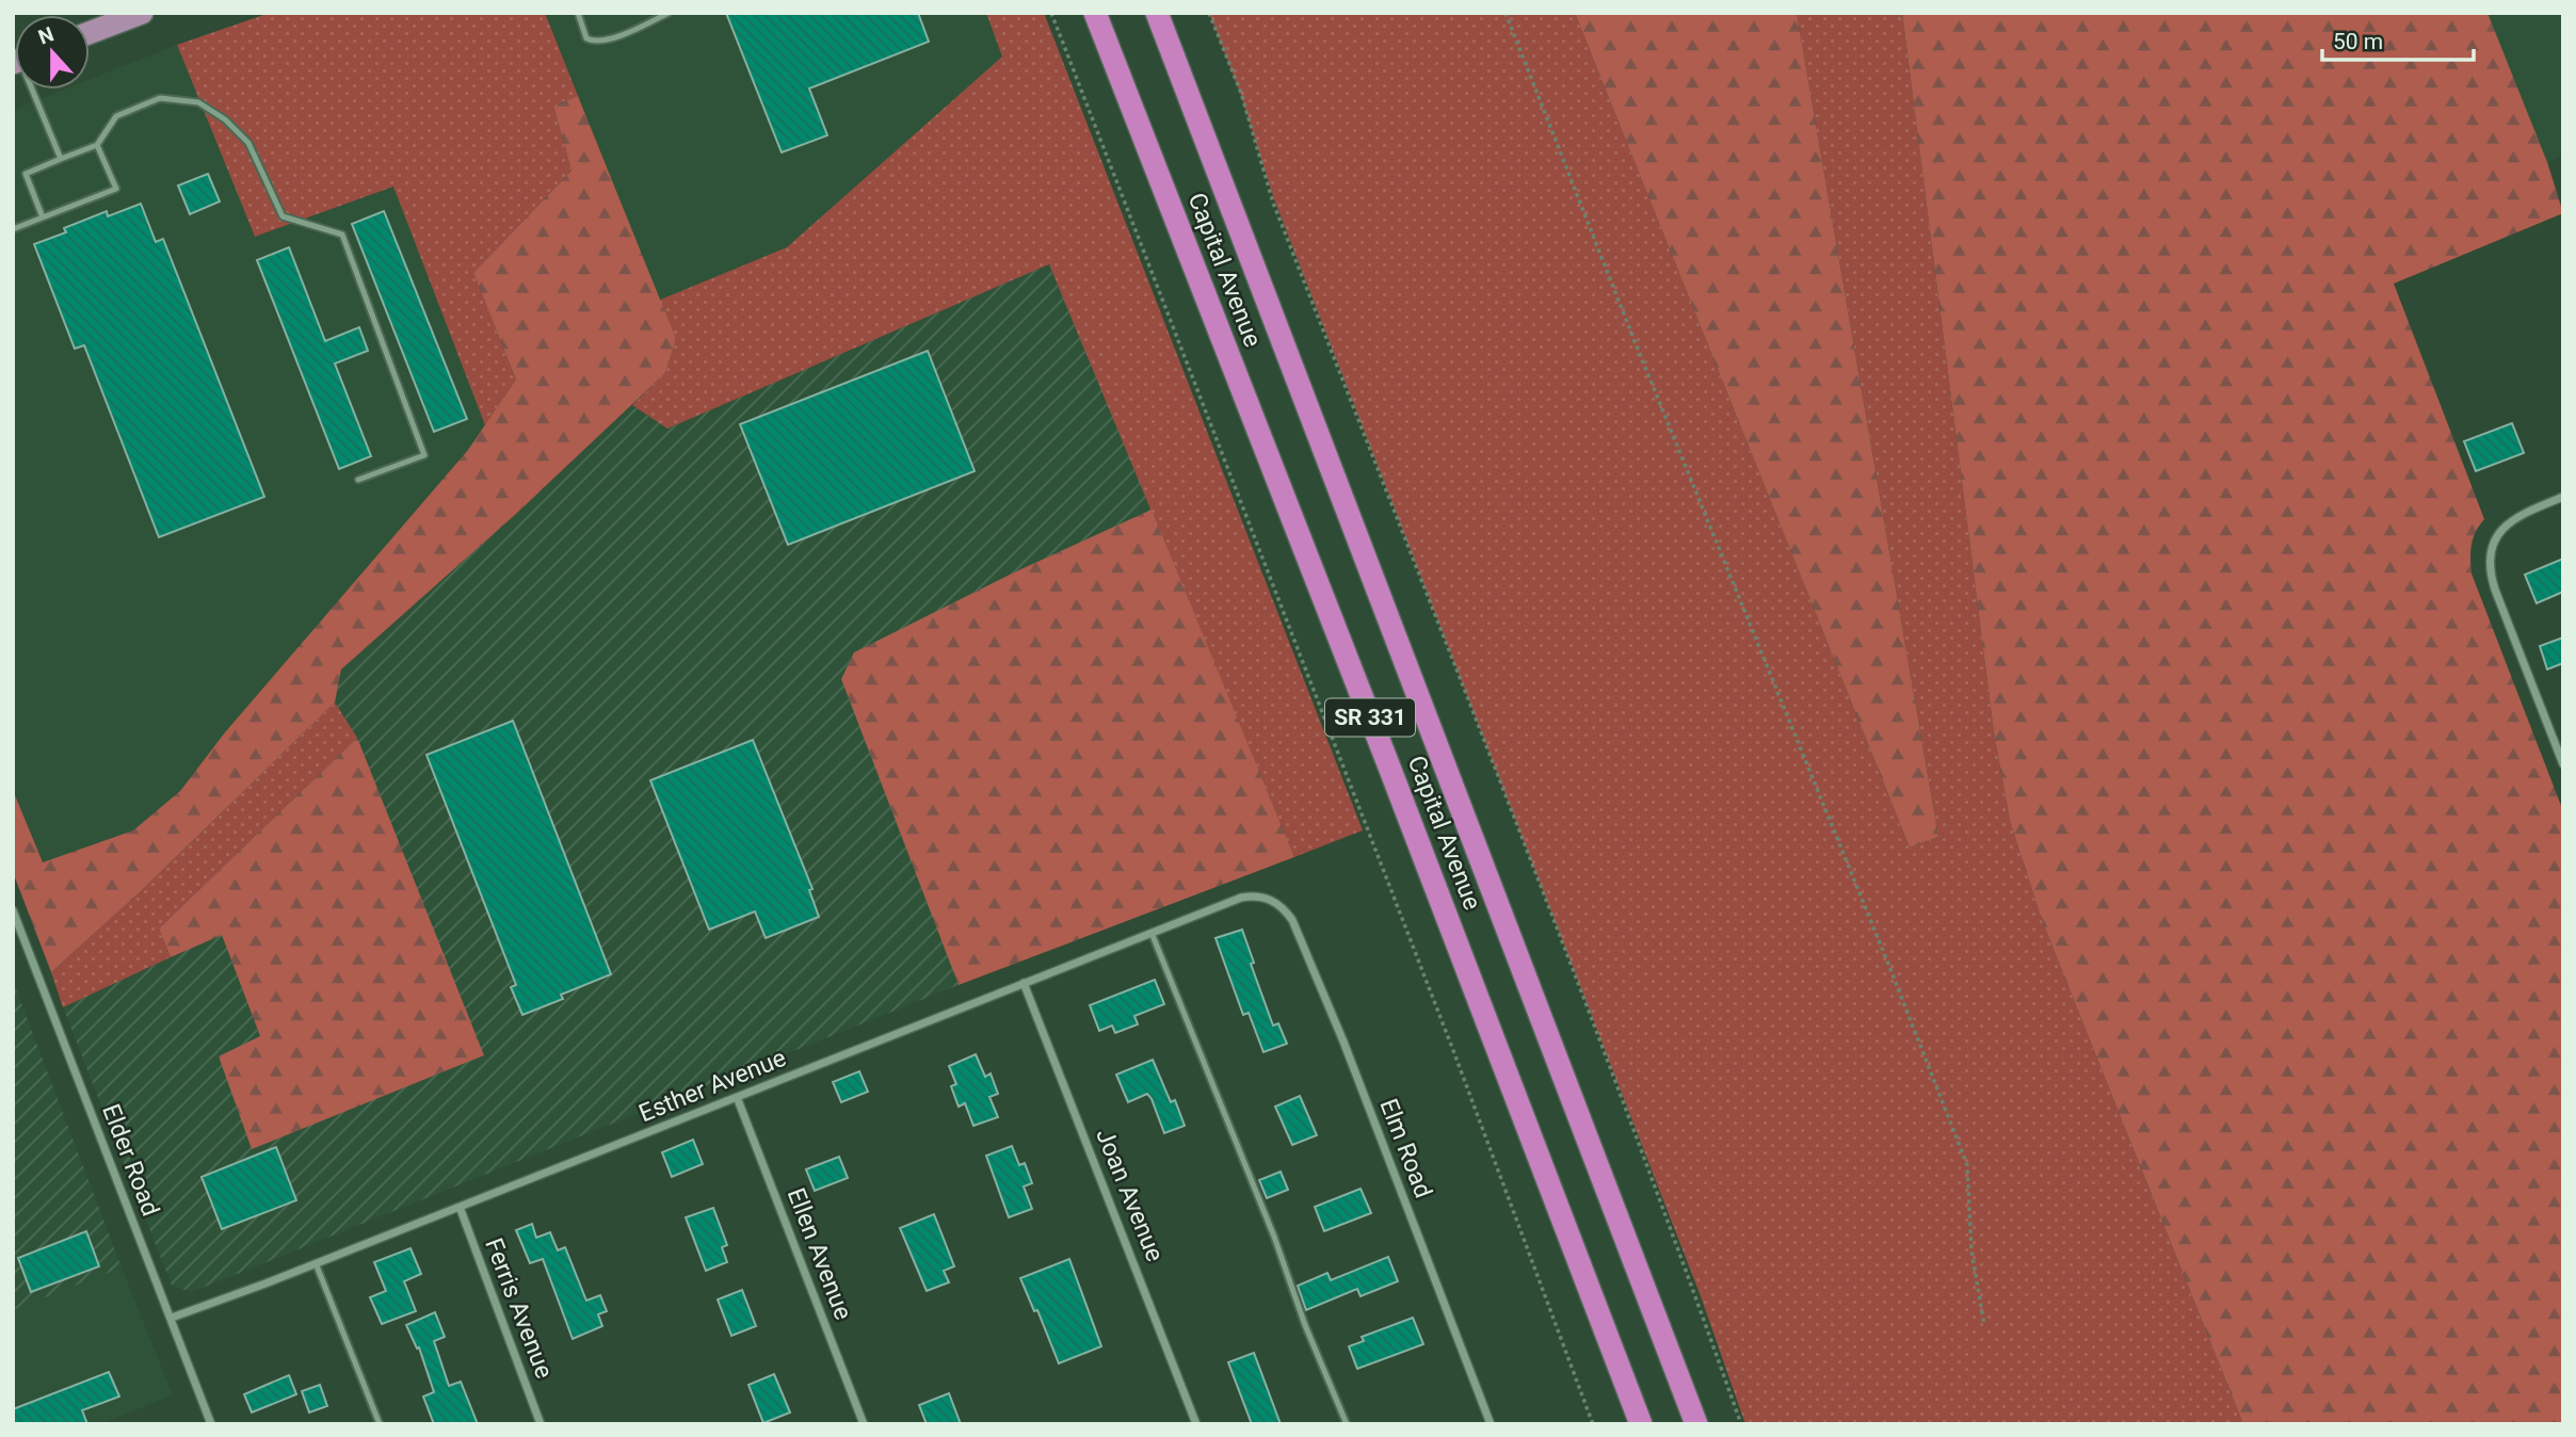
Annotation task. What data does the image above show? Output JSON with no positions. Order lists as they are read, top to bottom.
{
  "streets": {
    "highway": ["Capital Avenue", "SR 331"],
    "street": [
      "Esther Avenue",
      "Elm Road",
      "Elder Road",
      "Joan Avenue",
      "Ellen Avenue",
      "Ferris Avenue"
    ]
  },
  "crossings": [
    ["Esther Avenue", "Elm Road"],
    ["Esther Avenue", "Elder Road"],
    ["Esther Avenue", "Joan Avenue"],
    ["Esther Avenue", "Ellen Avenue"],
    ["Esther Avenue", "Ferris Avenue"]
  ],
  "scale_bar": "50 m",
  "north": "top"
}
